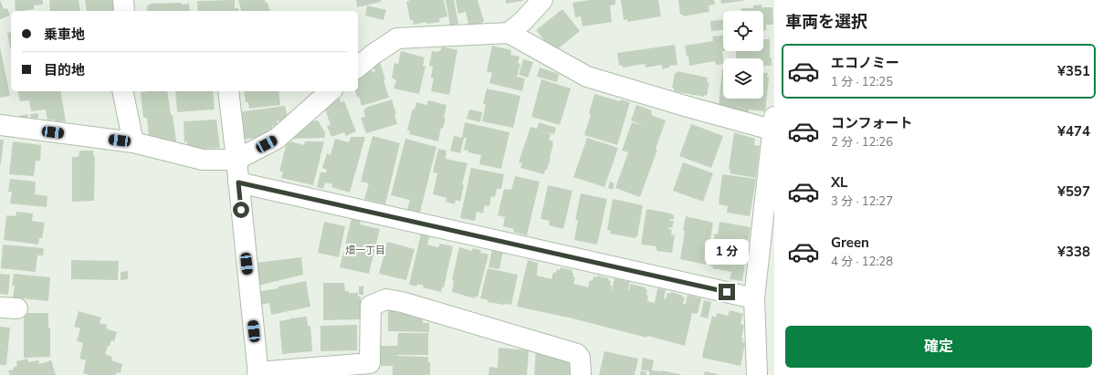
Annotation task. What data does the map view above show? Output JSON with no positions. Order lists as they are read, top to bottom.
{
  "districts": ["畑一丁目"],
  "page": {
    "heading": "車両を選択",
    "banner": ["乗車地", "目的地"],
    "list": [
      {
        "name": "エコノミー",
        "note": "1 分 · 12:25",
        "value": "¥351"
      },
      {
        "name": "コンフォート",
        "note": "2 分 · 12:26",
        "value": "¥474"
      },
      {
        "name": "XL",
        "note": "3 分 · 12:27",
        "value": "¥597"
      },
      {
        "name": "Green",
        "note": "4 分 · 12:28",
        "value": "¥338"
      }
    ],
    "bubble": "1 分",
    "buttons": "確定"
  }
}
